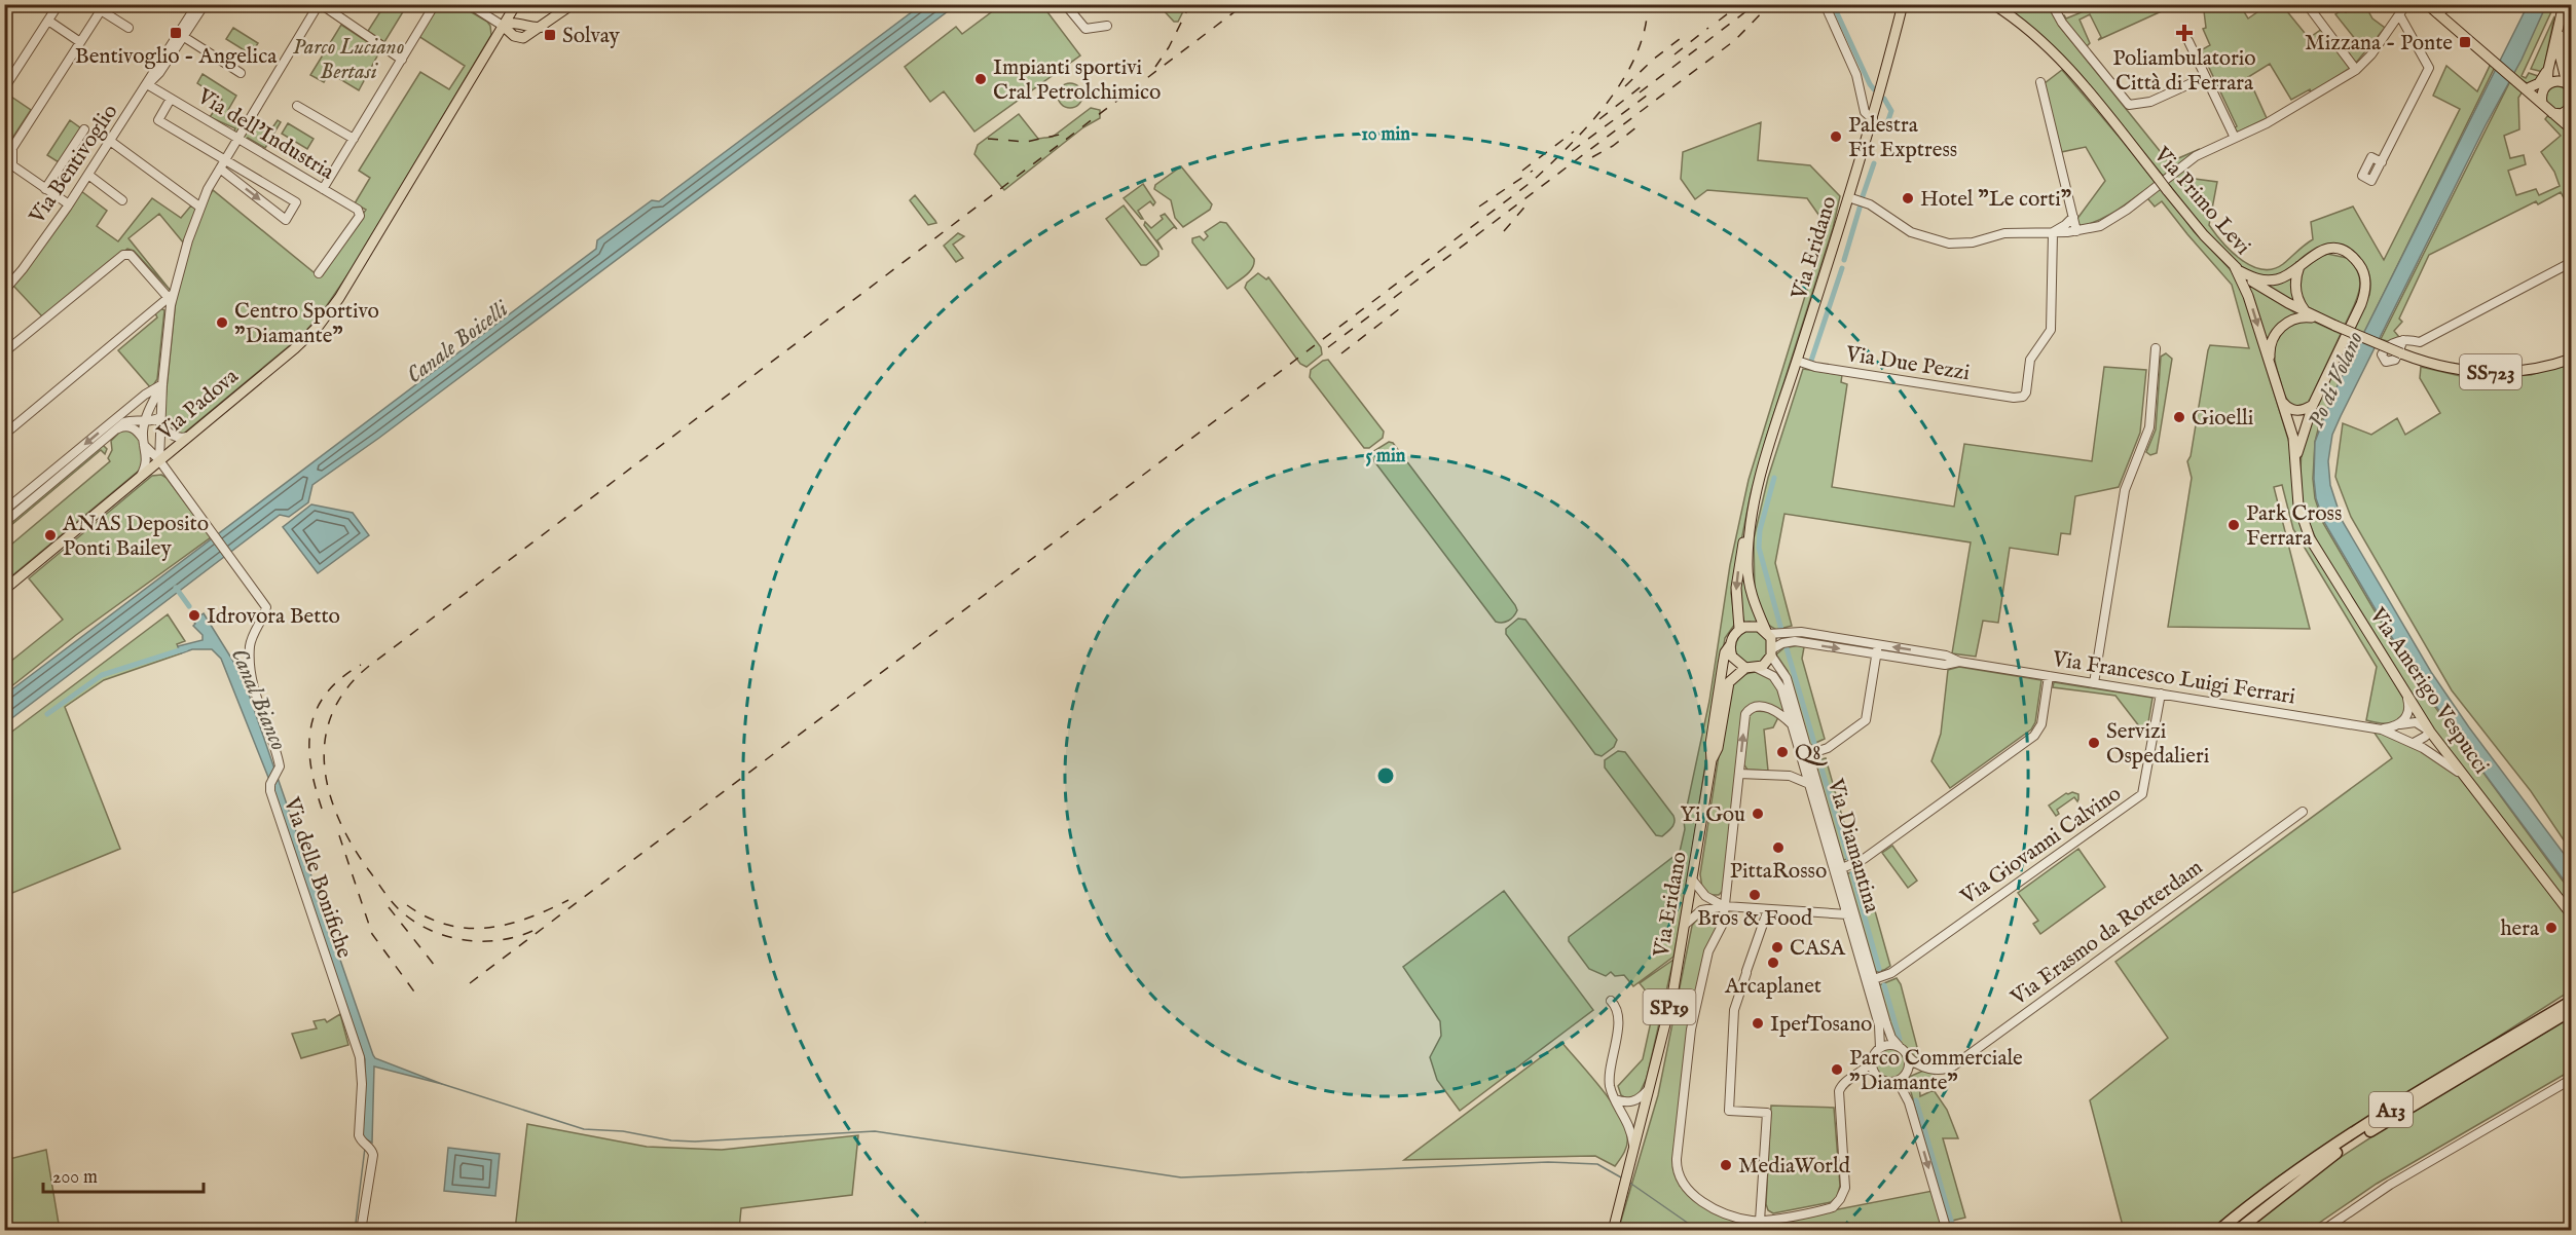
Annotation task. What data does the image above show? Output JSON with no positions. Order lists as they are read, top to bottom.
{
  "streets": {
    "highway": ["A13"],
    "main road": [
      "Via Primo Levi",
      "Via Eridano",
      "SS723",
      "Via Padova",
      "Via Amerigo Vespucci",
      "SP19"
    ],
    "street": [
      "Via dell'Industria",
      "Via Bentivoglio",
      "Via Due Pezzi",
      "Via Francesco Luigi Ferrari",
      "Via Giovanni Calvino",
      "Via Diamantina",
      "Via delle Bonifiche",
      "Via Erasmo da Rotterdam"
    ]
  },
  "crossings": [
    ["Via dell'Industria", "Via Bentivoglio"],
    ["Via Eridano", "Via Due Pezzi"],
    ["Via Eridano", "Via Francesco Luigi Ferrari"],
    ["Via Eridano", "Via Diamantina"],
    ["Via Padova", "Via delle Bonifiche"],
    ["Via Francesco Luigi Ferrari", "Via Amerigo Vespucci"],
    ["Via Francesco Luigi Ferrari", "Via Giovanni Calvino"],
    ["Via Francesco Luigi Ferrari", "Via Diamantina"],
    ["Via Giovanni Calvino", "Via Diamantina"],
    ["Via Diamantina", "Via Erasmo da Rotterdam"]
  ],
  "water": ["Canale Boicelli", "Po di Volano", "Canal Bianco"],
  "parks": ["Parco Luciano Bertasi"],
  "places": {
    "transit": ["Bentivoglio - Angelica", "Solvay", "Mizzana - Ponte"],
    "health": ["Poliambulatorio Città di Ferrara"],
    "other": [
      "Impianti sportivi Cral Petrolchimico",
      "Palestra Fit Exptress",
      "Hotel \"Le corti\"",
      "Centro Sportivo \"Diamante\"",
      "Gioelli",
      "Park Cross Ferrara",
      "ANAS Deposito Ponti Bailey",
      "Idrovora Betto",
      "Servizi Ospedalieri",
      "Q8",
      "Yi Gou",
      "PittaRosso",
      "Bros & Food",
      "hera",
      "CASA",
      "Arcaplanet",
      "IperTosano",
      "Parco Commerciale \"Diamante\"",
      "MediaWorld"
    ]
  },
  "scale_bar": "200 m",
  "rings": ["10 min", "5 min"]
}
